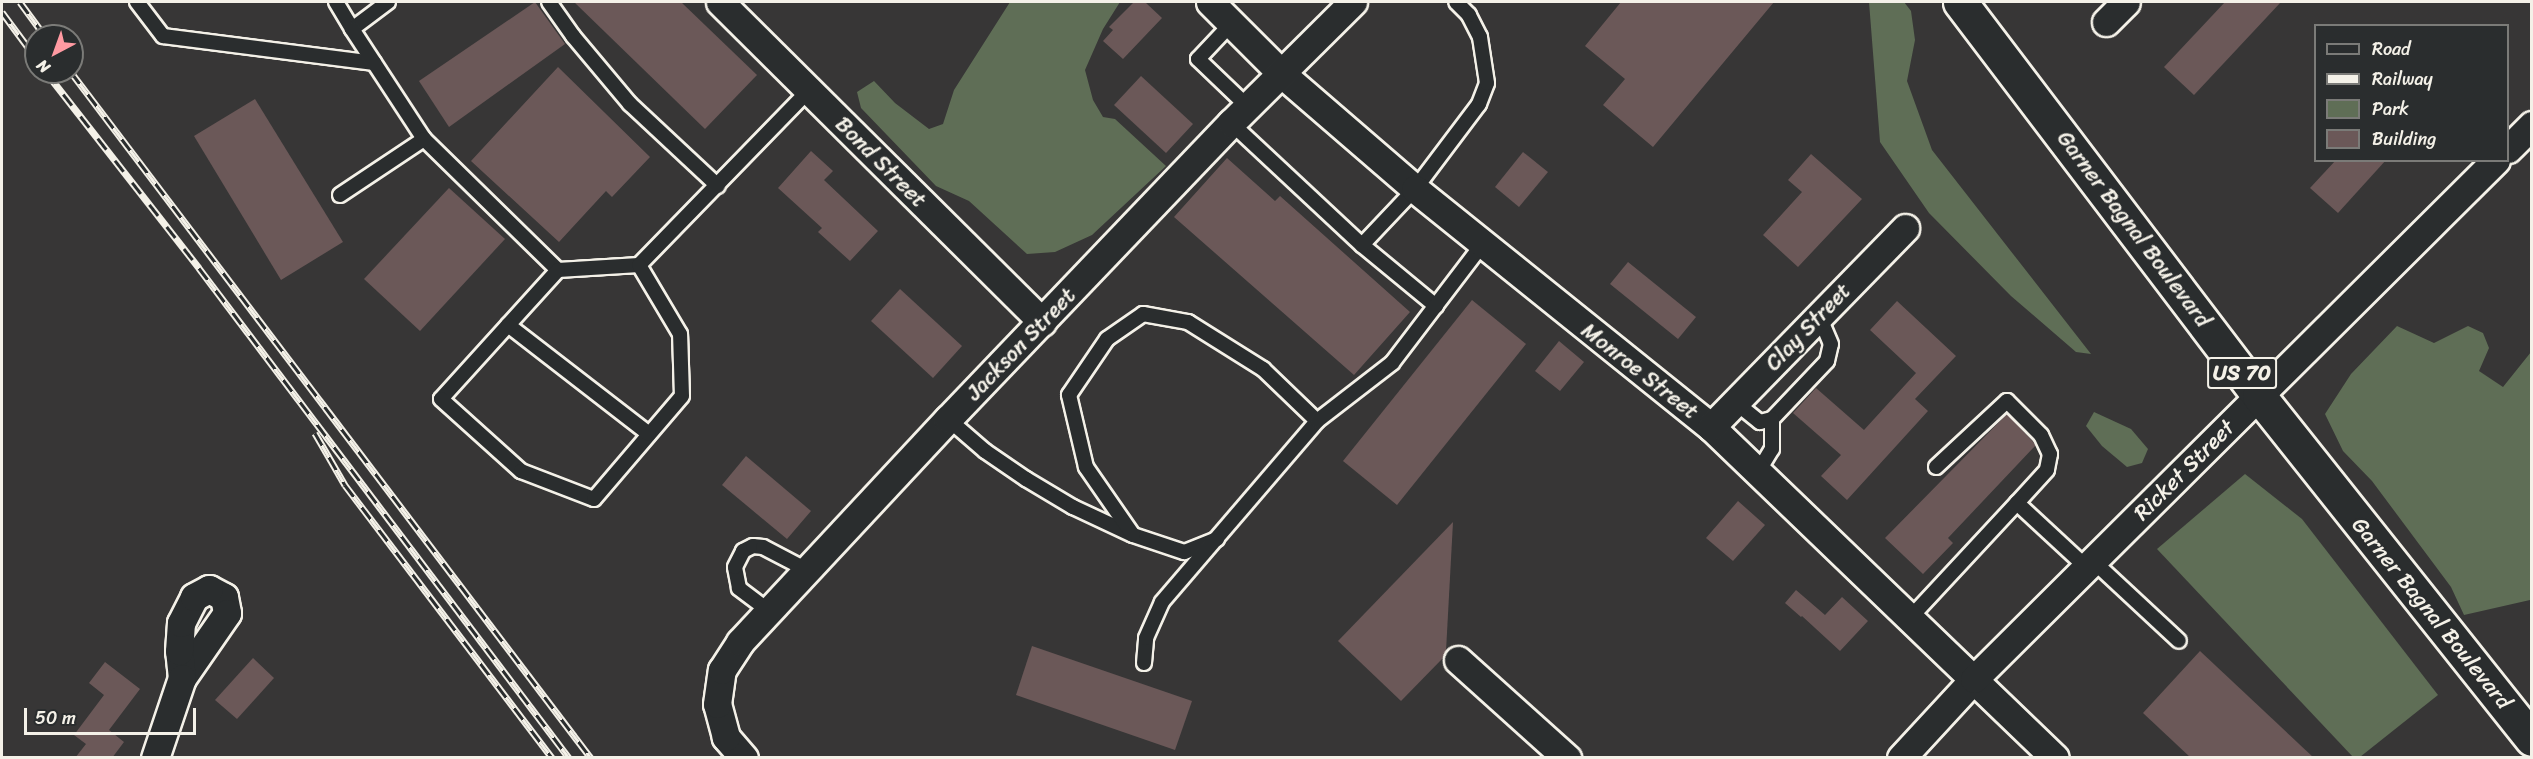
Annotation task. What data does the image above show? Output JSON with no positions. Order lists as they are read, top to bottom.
{
  "streets": {
    "highway": ["Garner Bagnal Boulevard", "US 70"],
    "street": [
      "Bond Street",
      "Clay Street",
      "Jackson Street",
      "Monroe Street",
      "Ricket Street"
    ]
  },
  "crossings": [
    ["Bond Street", "Jackson Street"],
    ["Garner Bagnal Boulevard", "Ricket Street"],
    ["Clay Street", "Monroe Street"],
    ["Jackson Street", "Monroe Street"],
    ["Monroe Street", "Ricket Street"]
  ],
  "legend": [
    "Road",
    "Railway",
    "Park",
    "Building"
  ],
  "scale_bar": "50 m",
  "north": "bottom left"
}
